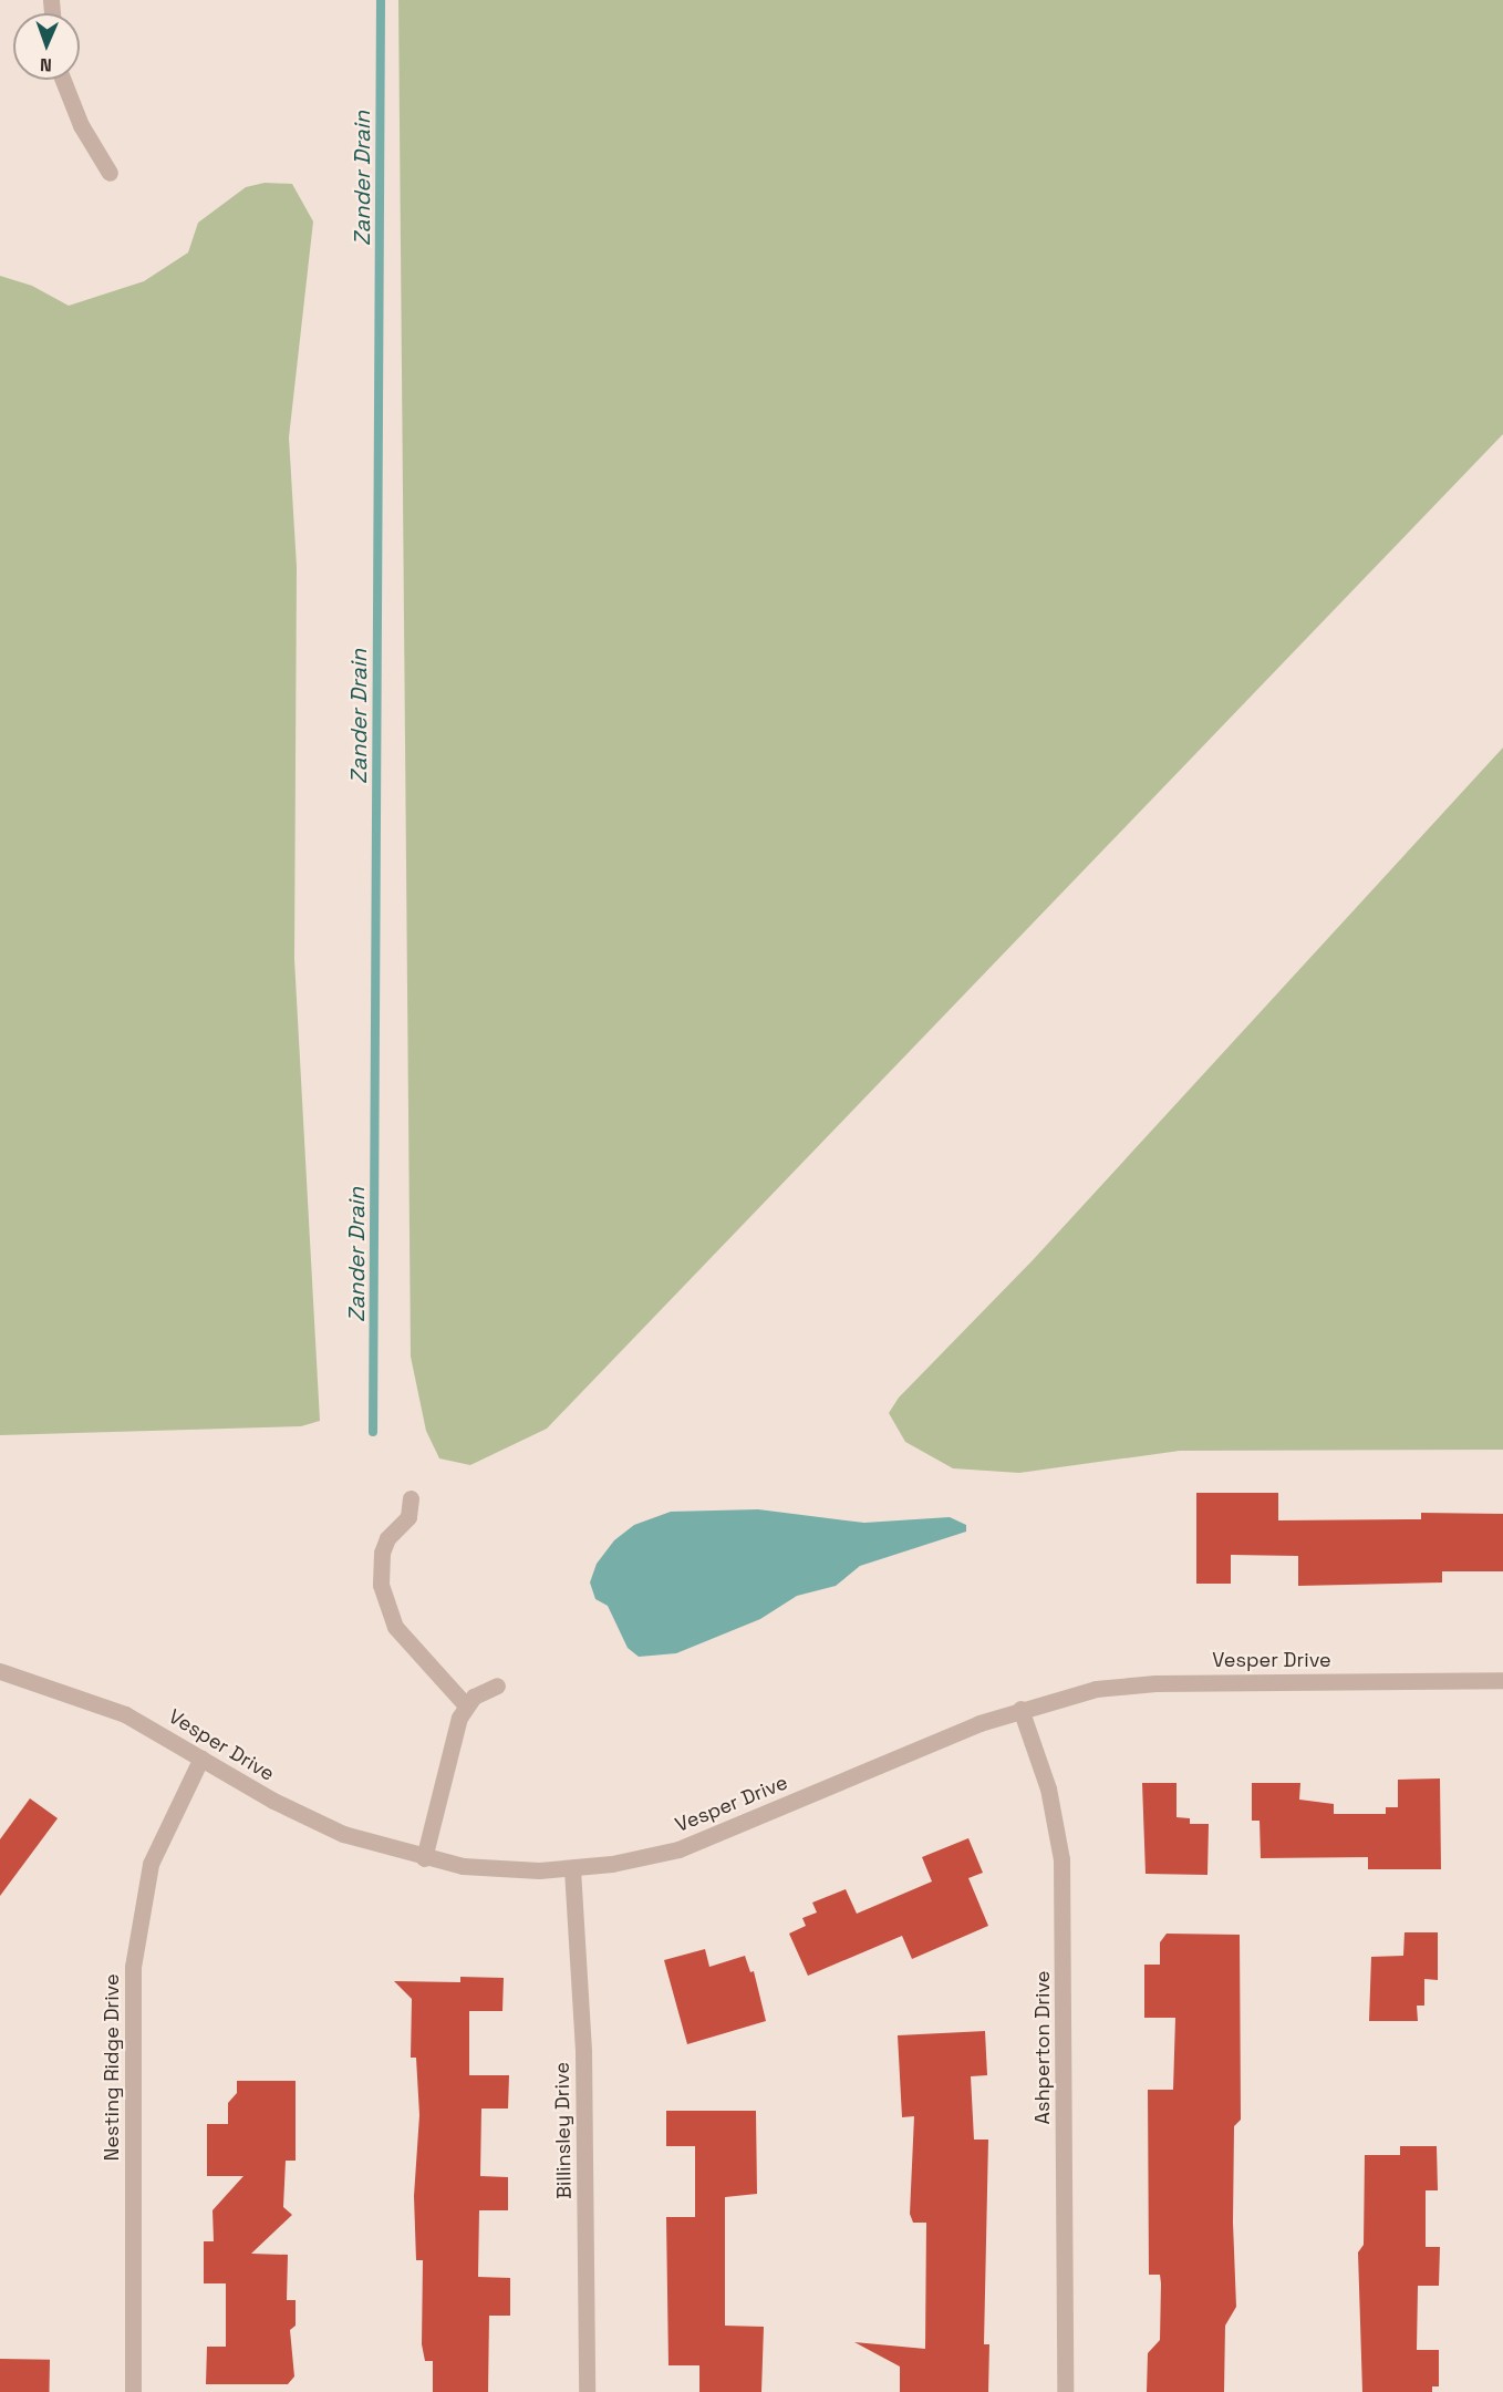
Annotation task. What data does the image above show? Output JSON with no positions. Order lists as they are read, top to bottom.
{
  "streets": {
    "street": [
      "Vesper Drive",
      "Ashperton Drive",
      "Nesting Ridge Drive",
      "Billinsley Drive"
    ]
  },
  "crossings": [
    ["Vesper Drive", "Ashperton Drive"],
    ["Vesper Drive", "Nesting Ridge Drive"],
    ["Vesper Drive", "Billinsley Drive"]
  ],
  "water": ["Zander Drain"],
  "north": "bottom"
}
